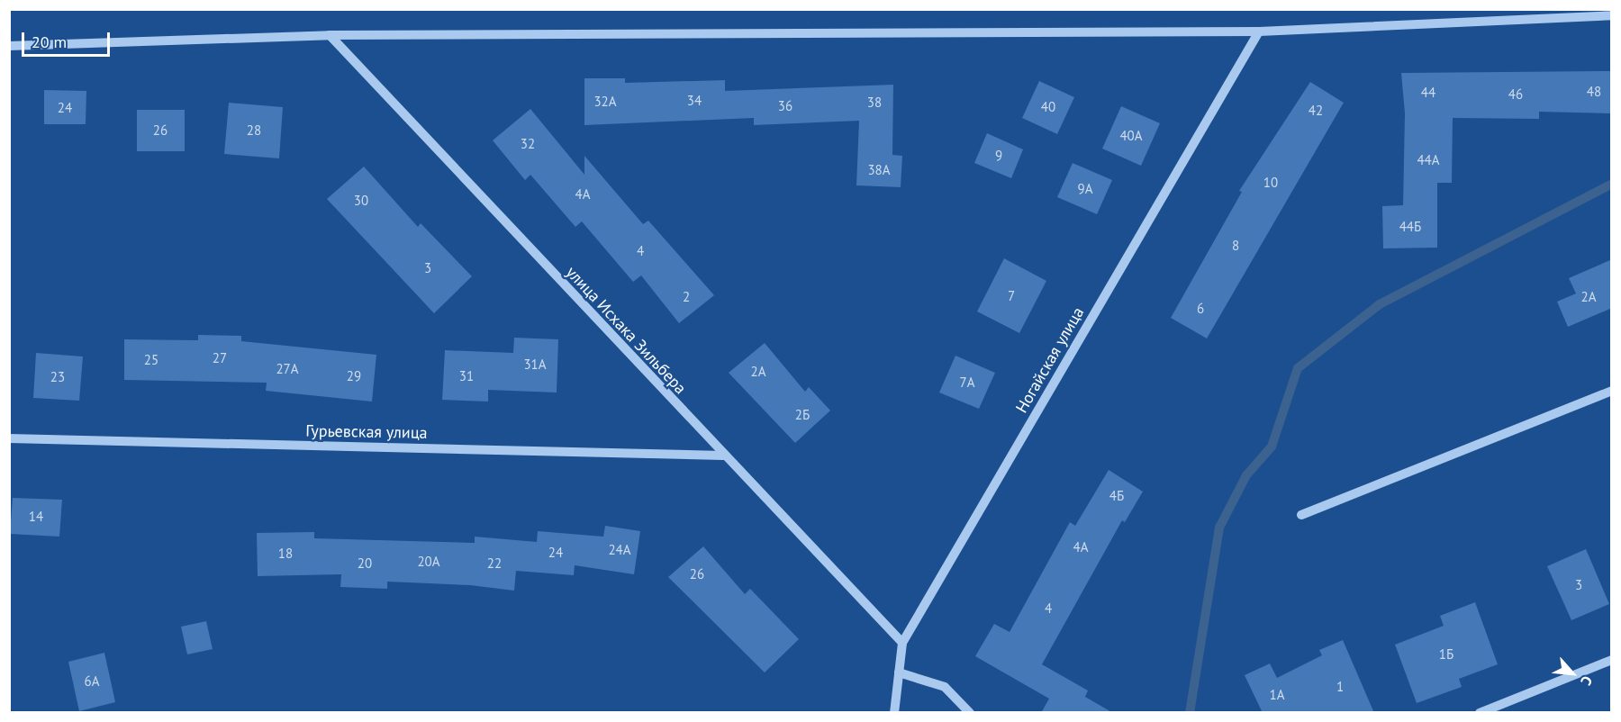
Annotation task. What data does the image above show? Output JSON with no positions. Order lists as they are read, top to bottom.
{
  "streets": {
    "street": ["улица Исхака Зильбера", "Ногайская улица", "Гурьевская улица"]
  },
  "crossings": [
    ["улица Исхака Зильбера", "Ногайская улица"],
    ["улица Исхака Зильбера", "Гурьевская улица"]
  ],
  "house_numbers": [
    "48",
    "44",
    "46",
    "34",
    "32А",
    "38",
    "36",
    "40",
    "24",
    "42",
    "26",
    "28",
    "40А",
    "32",
    "9",
    "44А",
    "38А",
    "10",
    "9А",
    "4A",
    "30",
    "44Б",
    "8",
    "4",
    "3",
    "7",
    "2",
    "2А",
    "6",
    "27",
    "25",
    "31А",
    "27А",
    "2А",
    "29",
    "31",
    "23",
    "7А",
    "2Б",
    "4Б",
    "14",
    "4А",
    "24А",
    "24",
    "18",
    "20А",
    "20",
    "22",
    "26",
    "3",
    "4",
    "1Б",
    "6А",
    "1",
    "1А"
  ],
  "scale_bar": "20 m",
  "north": "bottom right"
}
